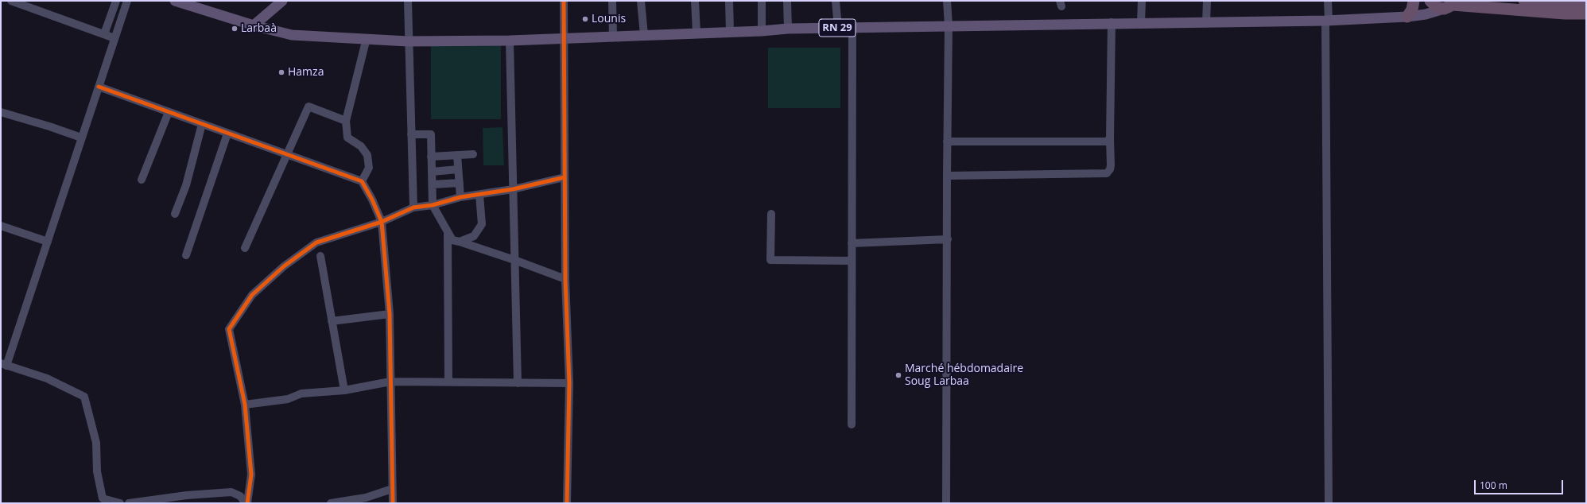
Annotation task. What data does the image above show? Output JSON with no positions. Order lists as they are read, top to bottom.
{
  "streets": {
    "highway": ["RN 29"]
  },
  "places": [
    "Lounis",
    "Larbaà",
    "Hamza",
    "Marché hébdomadaire Soug Larbaa"
  ],
  "scale_bar": "100 m"
}
